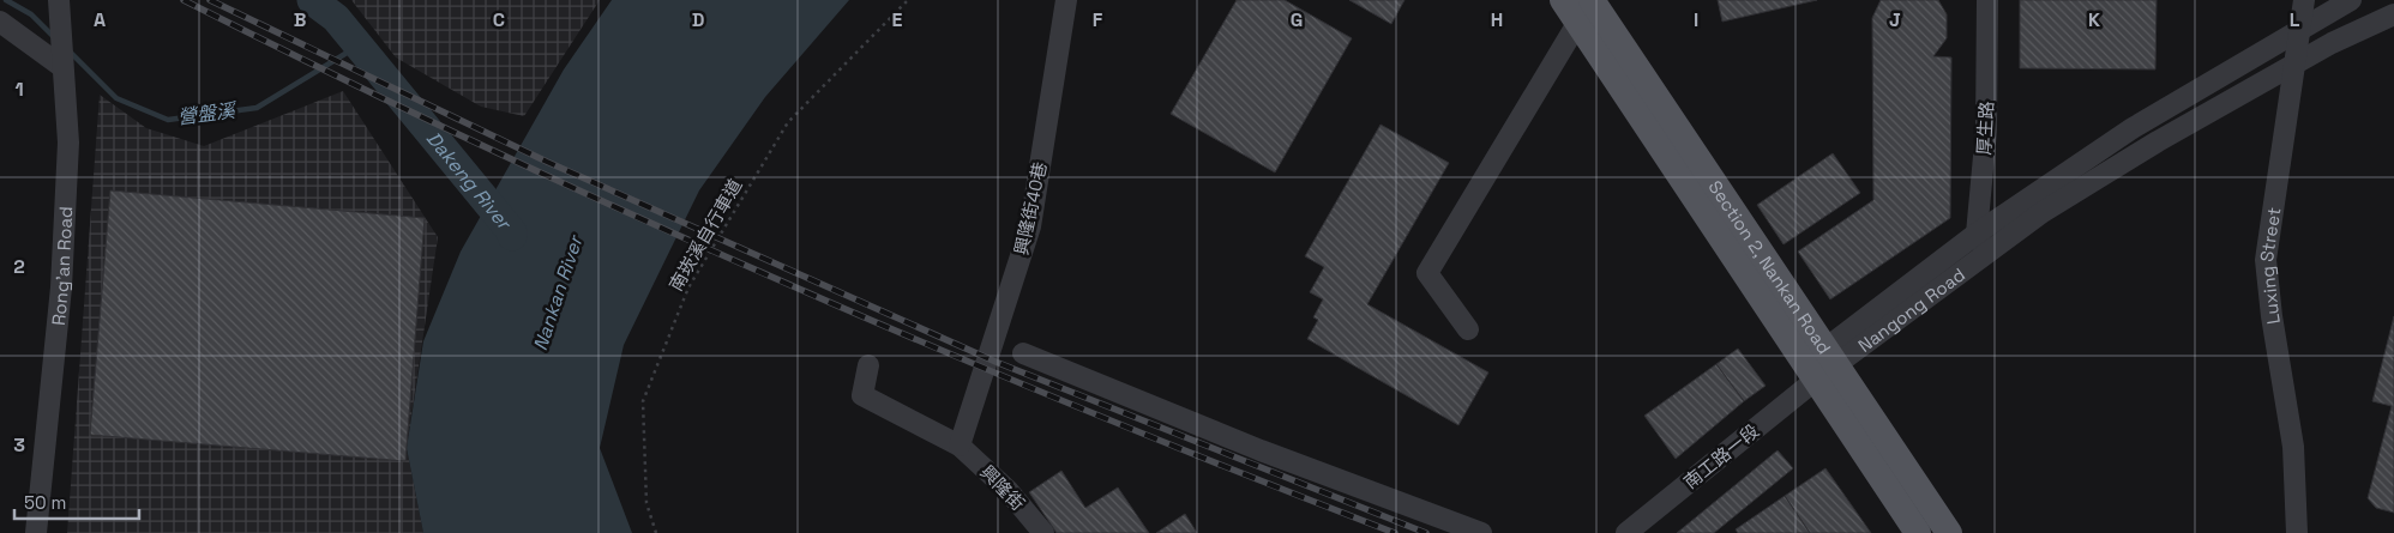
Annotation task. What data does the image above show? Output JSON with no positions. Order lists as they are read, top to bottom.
{
  "streets": {
    "main road": ["Section 2, Nankan Road"],
    "street": [
      "厚生路",
      "興隆街40巷",
      "Luxing Street",
      "Rong'an Road",
      "Nangong Road",
      "南工路一段",
      "興隆街"
    ],
    "path": ["南崁溪自行車道"]
  },
  "crossings": [
    ["厚生路", "Nangong Road"],
    ["興隆街40巷", "興隆街"],
    ["Luxing Street", "Nangong Road"],
    ["Section 2, Nankan Road", "Nangong Road"],
    ["Section 2, Nankan Road", "南工路一段"],
    ["Nangong Road", "南工路一段"]
  ],
  "water": ["營盤溪", "Dakeng River", "Nankan River"],
  "scale_bar": "50 m",
  "grid": {
    "columns": [
      "A",
      "B",
      "C",
      "D",
      "E",
      "F",
      "G",
      "H",
      "I",
      "J",
      "K",
      "L"
    ],
    "rows": ["1", "2", "3"]
  }
}
